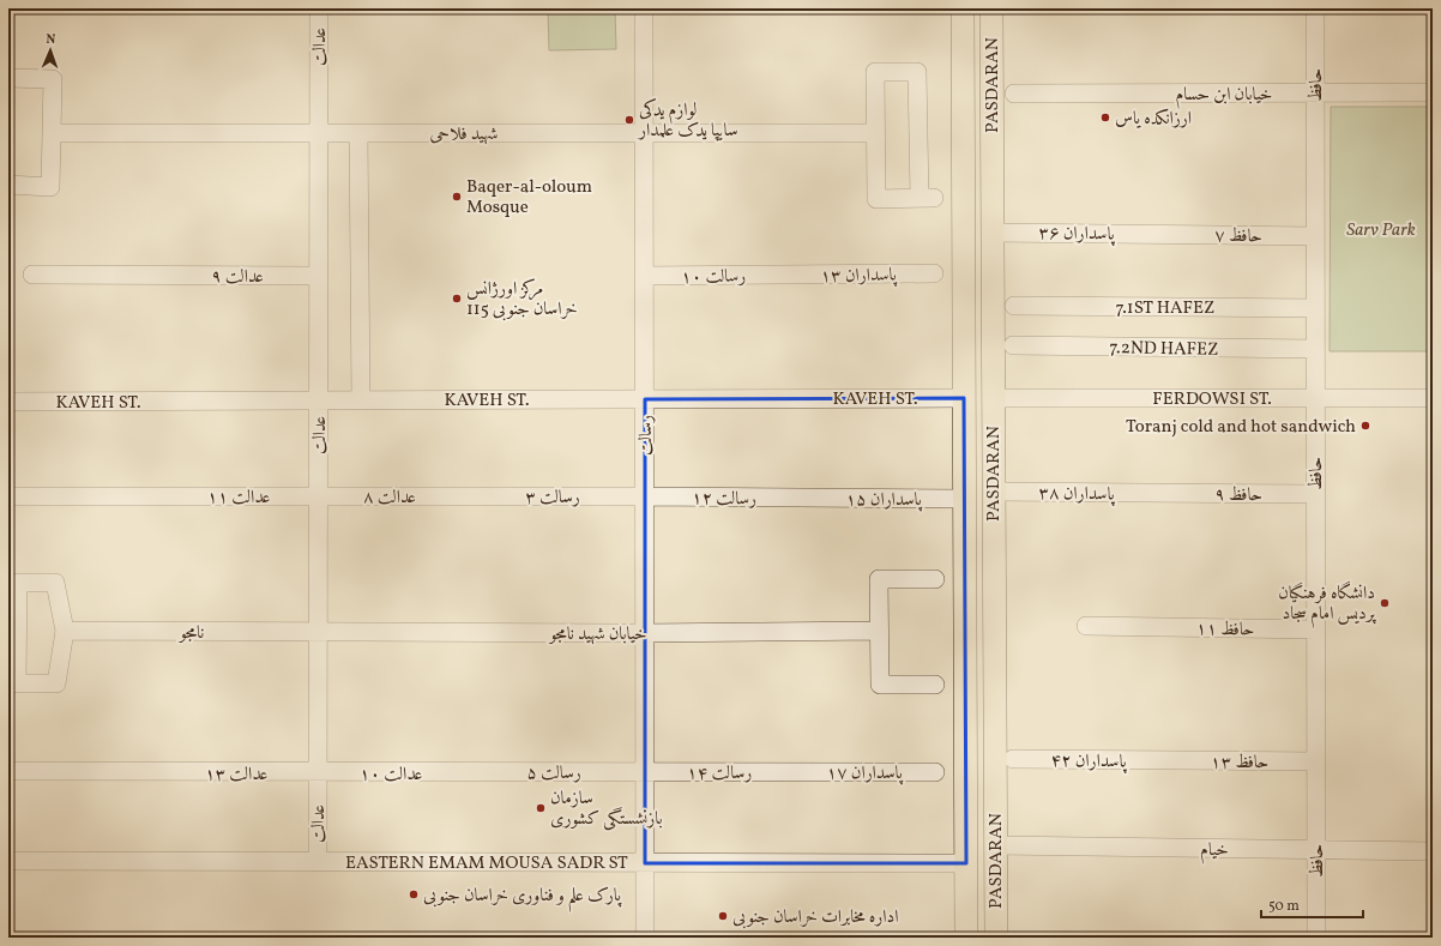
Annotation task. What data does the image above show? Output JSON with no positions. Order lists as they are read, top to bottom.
{
  "streets": {
    "main road": ["PASDARAN"],
    "street": [
      "عدالت",
      "حافظ",
      "خیابان ابن حسام",
      "شهید فلاحی",
      "پاسداران ۳۶",
      "حافظ ۷",
      "پاسداران ۱۳",
      "عدالت ۹",
      "رسالت ۱۰",
      "7.1ST HAFEZ",
      "7.2ND HAFEZ",
      "KAVEH ST.",
      "FERDOWSI ST.",
      "رسالت",
      "پاسداران ۳۸",
      "حافظ ۹",
      "عدالت ۱۱",
      "عدالت ۸",
      "رسالت ۳",
      "رسالت ۱۲",
      "پاسداران ۱۵",
      "حافظ ۱۱",
      "نامجو",
      "خیابان شهید نامجو",
      "پاسداران ۴۲",
      "حافظ ۱۳",
      "رسالت ۵",
      "رسالت ۱۴",
      "پاسداران ۱۷",
      "عدالت ۱۳",
      "عدالت ۱۰",
      "خیام",
      "EASTERN EMAM MOUSA SADR ST"
    ]
  },
  "crossings": [
    ["عدالت", "شهید فلاحی"],
    ["عدالت", "عدالت ۹"],
    ["عدالت", "KAVEH ST."],
    ["عدالت", "عدالت ۱۱"],
    ["عدالت", "عدالت ۸"],
    ["عدالت", "نامجو"],
    ["عدالت", "خیابان شهید نامجو"],
    ["عدالت", "عدالت ۱۳"],
    ["عدالت", "عدالت ۱۰"],
    ["عدالت", "EASTERN EMAM MOUSA SADR ST"],
    ["PASDARAN", "پاسداران ۳۶"],
    ["PASDARAN", "KAVEH ST."],
    ["PASDARAN", "FERDOWSI ST."],
    ["PASDARAN", "پاسداران ۳۸"],
    ["PASDARAN", "پاسداران ۱۵"],
    ["PASDARAN", "خیام"],
    ["PASDARAN", "EASTERN EMAM MOUSA SADR ST"],
    ["حافظ", "خیابان ابن حسام"],
    ["حافظ", "حافظ ۷"],
    ["حافظ", "7.1ST HAFEZ"],
    ["حافظ", "7.2ND HAFEZ"],
    ["حافظ", "FERDOWSI ST."],
    ["حافظ", "حافظ ۹"],
    ["حافظ", "حافظ ۱۱"],
    ["حافظ", "حافظ ۱۳"],
    ["حافظ", "خیام"],
    ["شهید فلاحی", "رسالت"],
    ["پاسداران ۳۶", "حافظ ۷"],
    ["پاسداران ۱۳", "رسالت ۱۰"],
    ["رسالت ۱۰", "رسالت"],
    ["KAVEH ST.", "رسالت"],
    ["رسالت", "رسالت ۳"],
    ["رسالت", "رسالت ۱۲"],
    ["رسالت", "خیابان شهید نامجو"],
    ["رسالت", "رسالت ۵"],
    ["رسالت", "رسالت ۱۴"],
    ["رسالت", "EASTERN EMAM MOUSA SADR ST"],
    ["پاسداران ۳۸", "حافظ ۹"],
    ["عدالت ۱۱", "عدالت ۸"],
    ["عدالت ۸", "رسالت ۳"],
    ["رسالت ۳", "رسالت ۱۲"],
    ["رسالت ۱۲", "پاسداران ۱۵"],
    ["نامجو", "خیابان شهید نامجو"],
    ["پاسداران ۴۲", "حافظ ۱۳"],
    ["رسالت ۵", "رسالت ۱۴"],
    ["رسالت ۵", "عدالت ۱۰"],
    ["رسالت ۱۴", "پاسداران ۱۷"],
    ["عدالت ۱۳", "عدالت ۱۰"]
  ],
  "parks": ["Sarv Park"],
  "places": [
    "ارزانکده یاس",
    "لوازم یدکی سایپا یدک علمدار",
    "Baqer-al-oloum Mosque",
    "مرکز اورژانس 115 خراسان جنوبی",
    "Toranj cold and hot sandwich",
    "دانشگاه فرهنگیان پردیس امام سجاد",
    "سازمان بازنشستگی کشوری",
    "پارک علم و فناوری خراسان جنوبی",
    "اداره مخابرات خراسان جنوبی"
  ],
  "scale_bar": "50 m",
  "north": "top"
}
